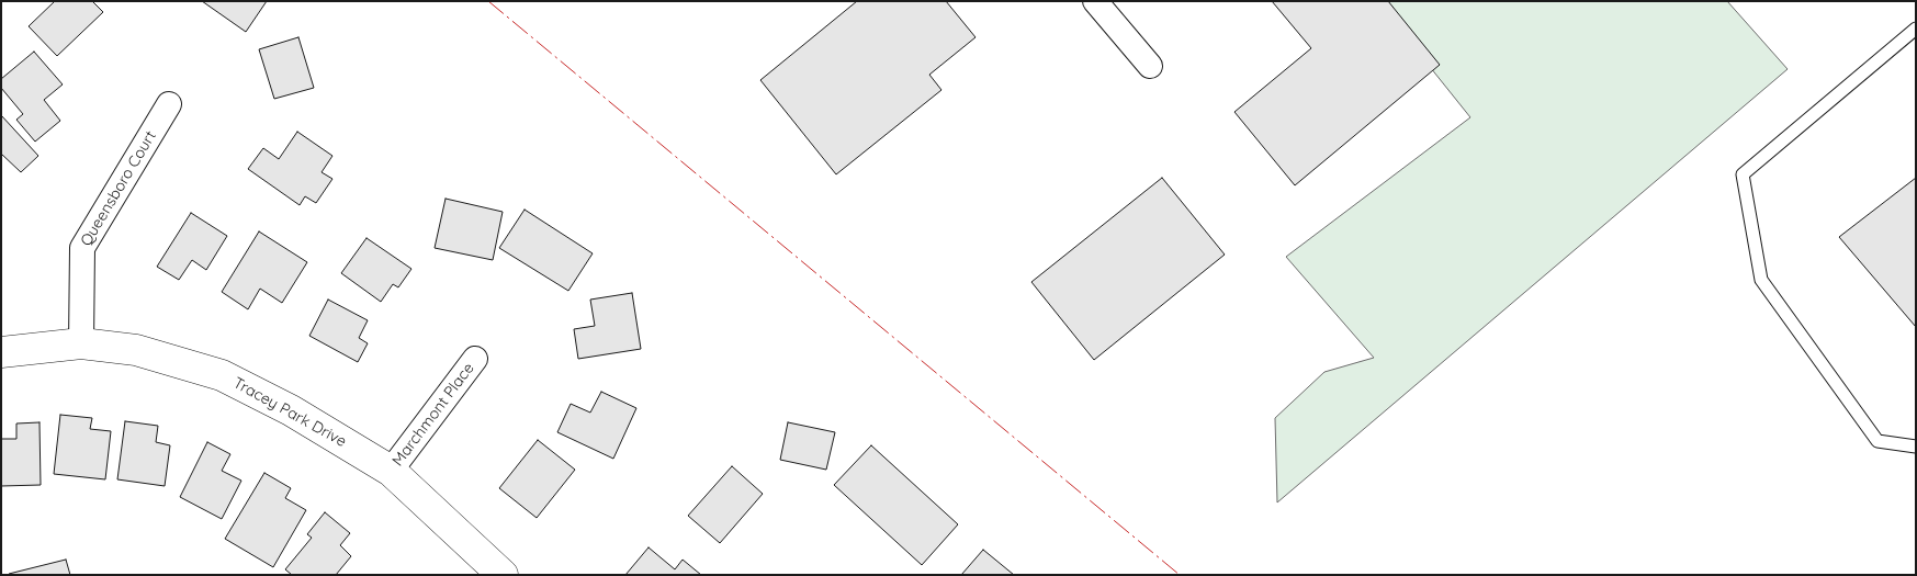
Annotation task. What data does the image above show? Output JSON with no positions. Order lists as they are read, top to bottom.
{
  "streets": {
    "street": ["Queensboro Court", "Tracey Park Drive", "Marchmont Place"]
  },
  "crossings": [
    ["Queensboro Court", "Tracey Park Drive"],
    ["Tracey Park Drive", "Marchmont Place"]
  ]
}
